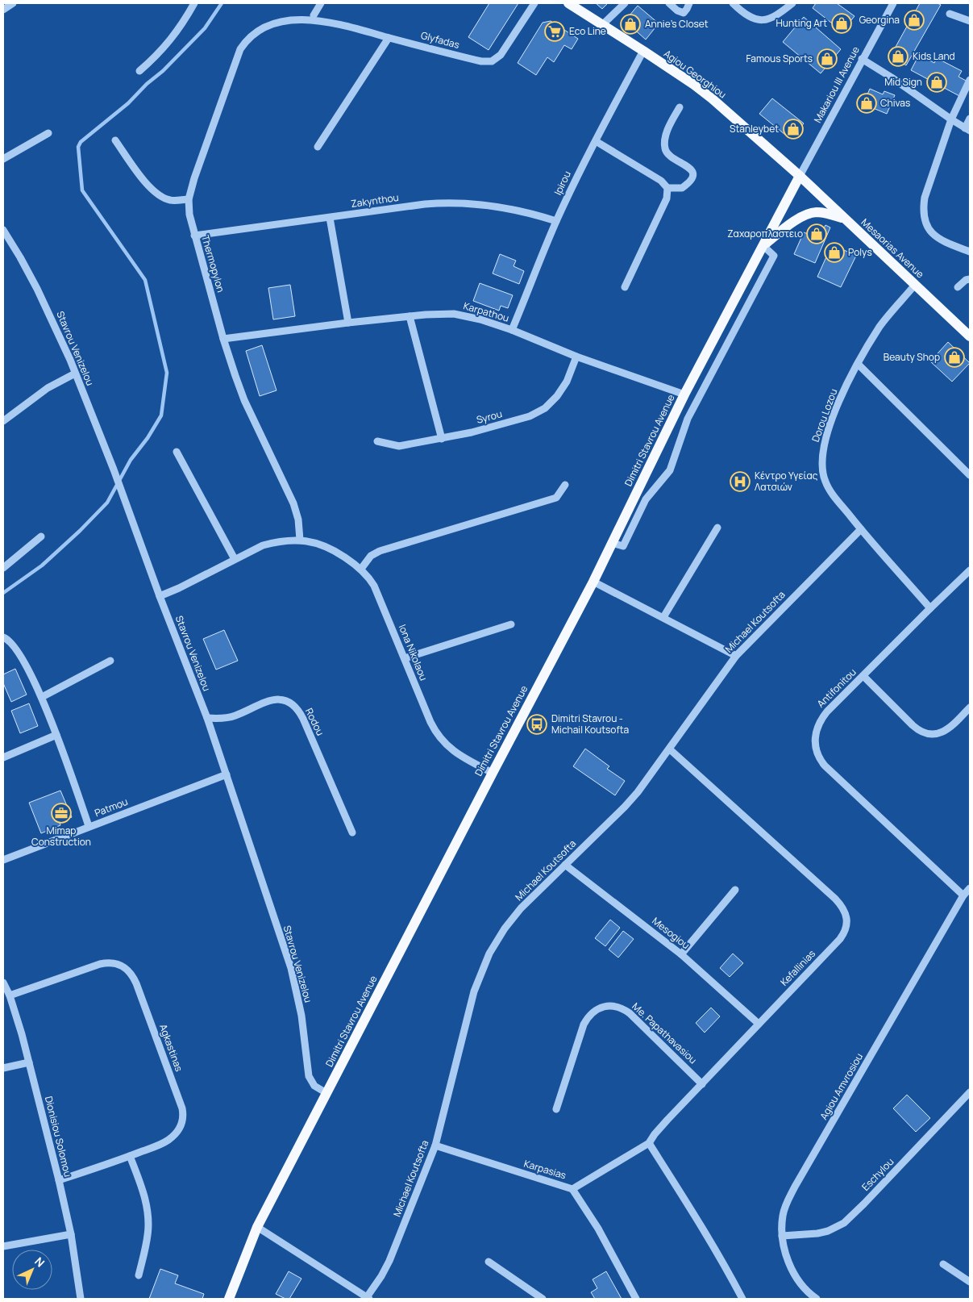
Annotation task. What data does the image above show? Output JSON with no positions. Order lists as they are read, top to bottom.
{
  "streets": {
    "main road": ["Agiou Georghiou", "Mesaorias Avenue", "Dimitri Stavrou Avenue"],
    "street": [
      "Glyfadas",
      "Makariou III Avenue",
      "Ipirou",
      "Zakynthou",
      "Thermopylon",
      "Karpathou",
      "Stavrou Venizelou",
      "Dorou Lozou",
      "Syrou",
      "Michael Koutsofta",
      "Iona Nikolaou",
      "Antifonitou",
      "Rodou",
      "Patmou",
      "Mesogiou",
      "Kefallinias",
      "Me. Papathavasiou",
      "Agkastinas",
      "Agiou Amvrosiou",
      "Dionisiou Solomou",
      "Karpasias",
      "Eschylou"
    ]
  },
  "crossings": [
    ["Glyfadas", "Thermopylon"],
    ["Agiou Georghiou", "Makariou III Avenue"],
    ["Agiou Georghiou", "Ipirou"],
    ["Agiou Georghiou", "Mesaorias Avenue"],
    ["Agiou Georghiou", "Dimitri Stavrou Avenue"],
    ["Makariou III Avenue", "Mesaorias Avenue"],
    ["Makariou III Avenue", "Dimitri Stavrou Avenue"],
    ["Ipirou", "Zakynthou"],
    ["Ipirou", "Karpathou"],
    ["Zakynthou", "Thermopylon"],
    ["Mesaorias Avenue", "Dorou Lozou"],
    ["Mesaorias Avenue", "Dimitri Stavrou Avenue"],
    ["Thermopylon", "Karpathou"],
    ["Thermopylon", "Iona Nikolaou"],
    ["Karpathou", "Syrou"],
    ["Karpathou", "Dimitri Stavrou Avenue"],
    ["Stavrou Venizelou", "Dimitri Stavrou Avenue"],
    ["Stavrou Venizelou", "Iona Nikolaou"],
    ["Stavrou Venizelou", "Rodou"],
    ["Stavrou Venizelou", "Patmou"],
    ["Dorou Lozou", "Michael Koutsofta"],
    ["Dorou Lozou", "Antifonitou"],
    ["Dimitri Stavrou Avenue", "Iona Nikolaou"],
    ["Michael Koutsofta", "Mesogiou"],
    ["Michael Koutsofta", "Kefallinias"],
    ["Michael Koutsofta", "Karpasias"],
    ["Antifonitou", "Agiou Amvrosiou"],
    ["Mesogiou", "Kefallinias"],
    ["Kefallinias", "Me. Papathavasiou"],
    ["Kefallinias", "Karpasias"],
    ["Agkastinas", "Dionisiou Solomou"],
    ["Agiou Amvrosiou", "Eschylou"]
  ],
  "places": {
    "shop": [
      "Georgina",
      "Hunting Art",
      "Annie's Closet",
      "Kids Land",
      "Famous Sports",
      "Mid Sign",
      "Chivas",
      "Stanleybet",
      "Ζαχαροπλαστειο",
      "Polys",
      "Beauty Shop"
    ],
    "supermarket": ["Eco Line"],
    "hospital": ["Κέντρο Υγείας Λατσιών"],
    "bus stop": ["Dimitri Stavrou - Michail Koutsofta"],
    "office": ["Mimap Construction"]
  },
  "north": "top right"
}
